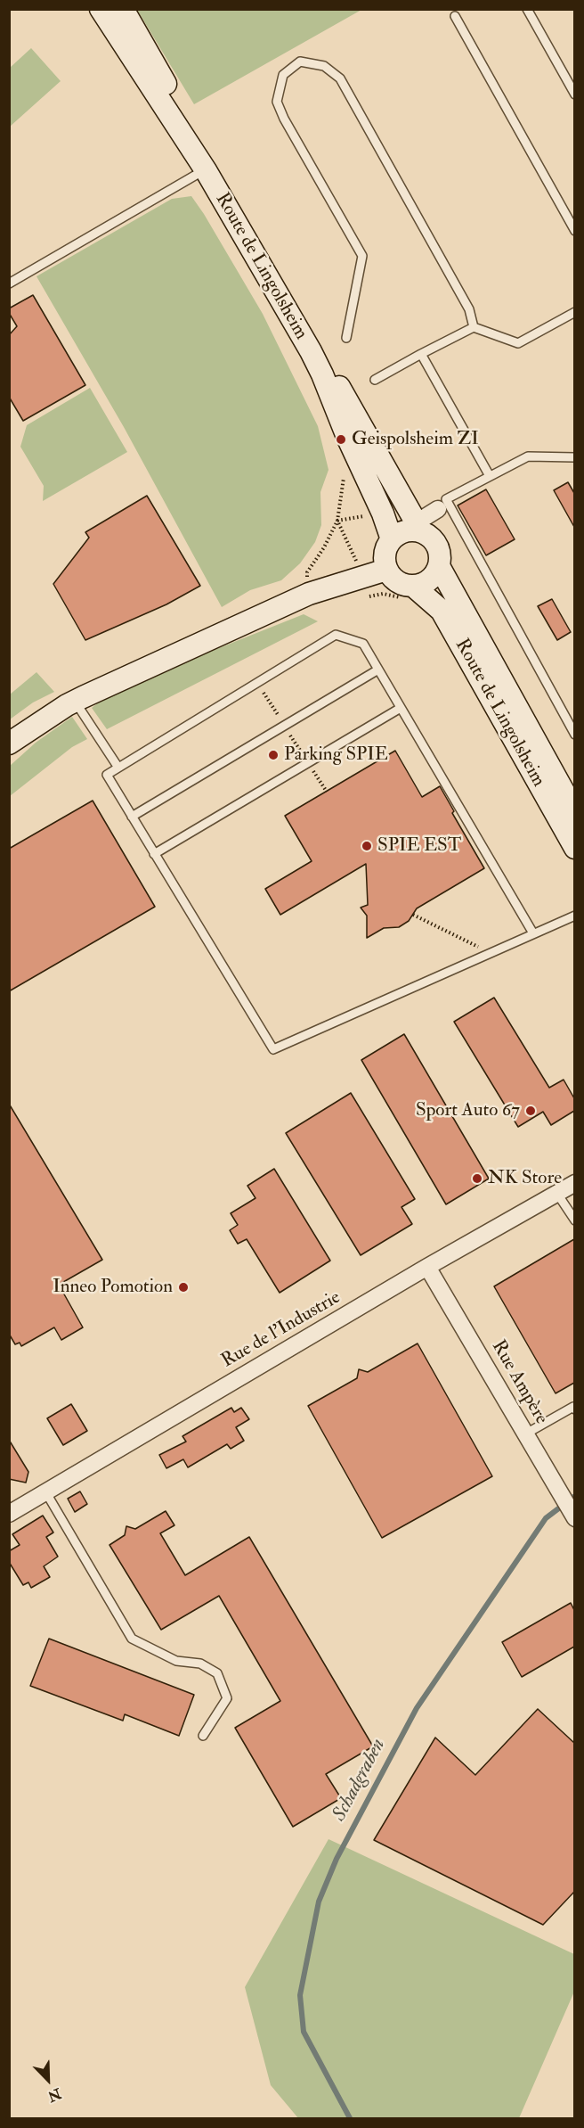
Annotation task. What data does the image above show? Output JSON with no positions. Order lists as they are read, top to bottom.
{
  "streets": {
    "main road": ["Route de Lingolsheim"],
    "street": ["Rue de l'Industrie", "Rue Ampère"]
  },
  "crossings": [
    ["Rue de l'Industrie", "Rue Ampère"]
  ],
  "water": ["Schadgraben"],
  "places": [
    "Geispolsheim ZI",
    "Parking SPIE",
    "SPIE EST",
    "Sport Auto 67",
    "NK Store",
    "Inneo Pomotion"
  ],
  "north": "bottom right"
}
